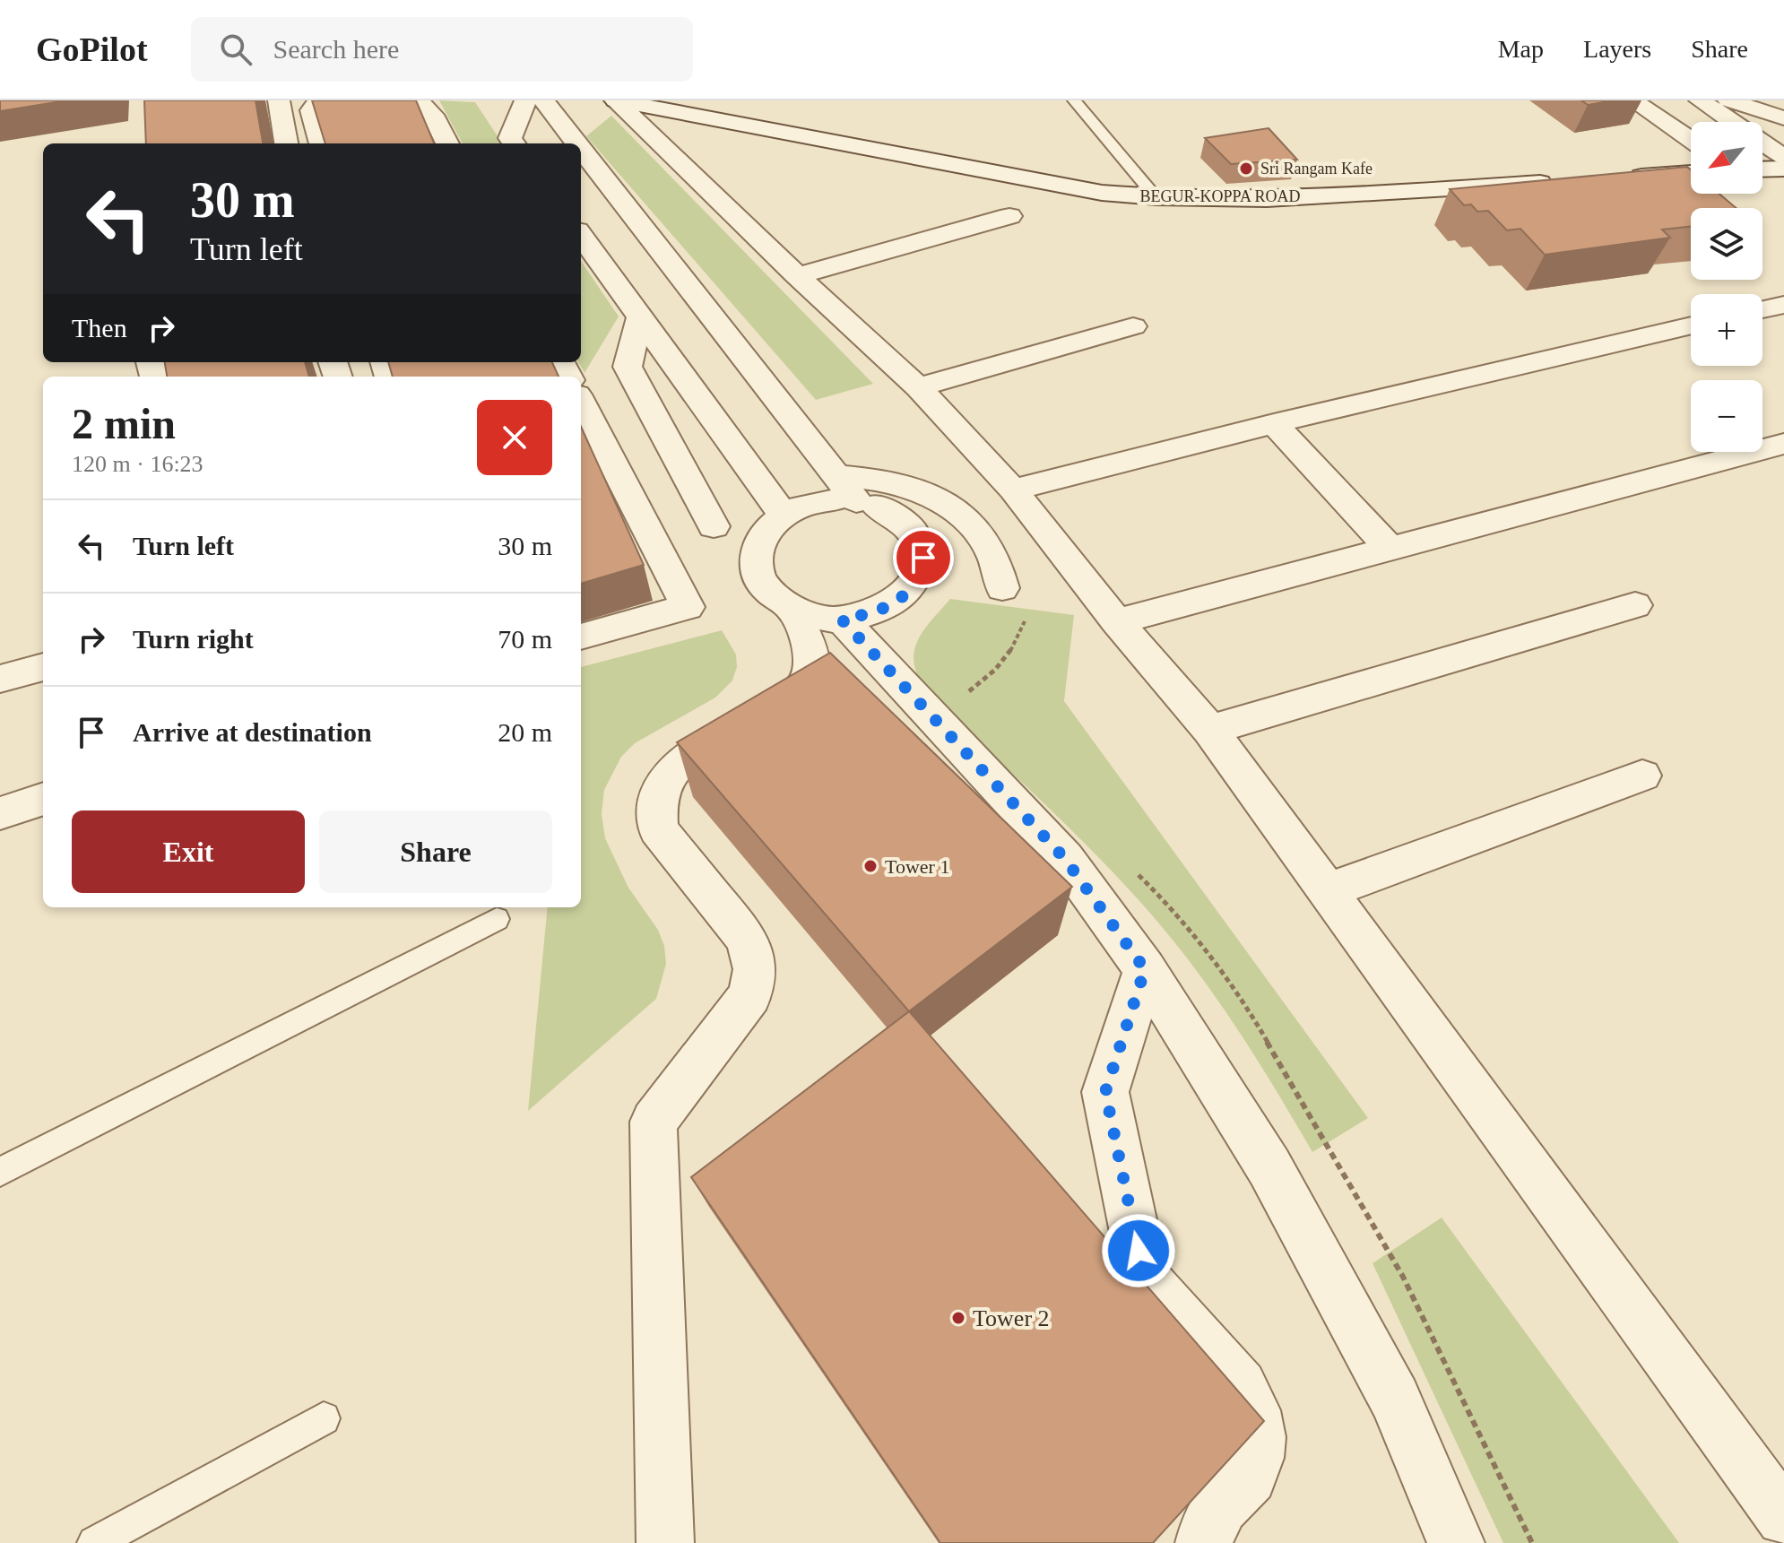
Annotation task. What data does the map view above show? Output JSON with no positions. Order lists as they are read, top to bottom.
{
  "streets": {
    "street": ["BEGUR-KOPPA ROAD"]
  },
  "places": ["Sri Rangam Kafe", "Tower 1", "Tower 2"],
  "north": "bottom left",
  "page": {
    "header": "GoPilot",
    "search": "Search here",
    "nav": ["Map", "Layers", "Share"],
    "map_buttons": ["+", "−"],
    "turn": ["30 m", "Turn left"],
    "then": "Then",
    "heading": ["2 min", "120 m · 16:23"],
    "list": [
      {
        "name": "Turn left",
        "value": "30 m"
      },
      {
        "name": "Turn right",
        "value": "70 m"
      },
      {
        "name": "Arrive at destination",
        "value": "20 m"
      }
    ],
    "buttons": ["Exit", "Share"]
  }
}
